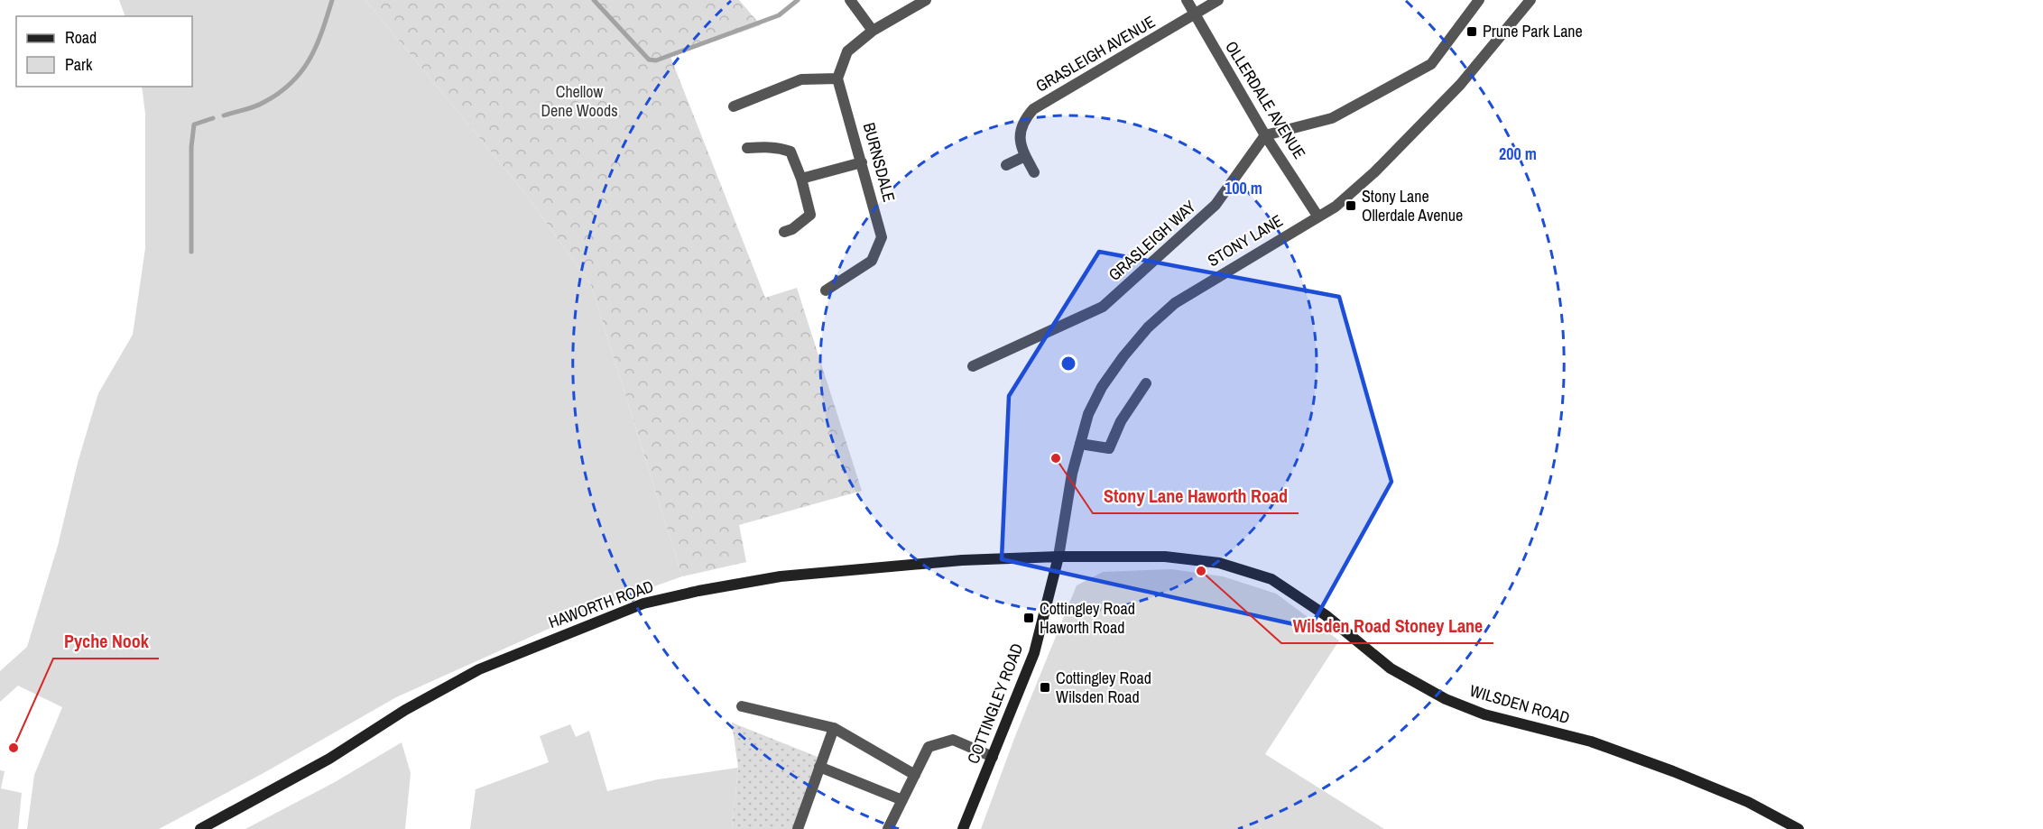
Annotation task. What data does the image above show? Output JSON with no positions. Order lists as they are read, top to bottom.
{
  "streets": {
    "main road": ["HAWORTH ROAD", "COTTINGLEY ROAD", "WILSDEN ROAD"],
    "street": [
      "GRASLEIGH AVENUE",
      "OLLERDALE AVENUE",
      "BURNSDALE",
      "GRASLEIGH WAY",
      "STONY LANE"
    ]
  },
  "crossings": [
    ["GRASLEIGH AVENUE", "OLLERDALE AVENUE"],
    ["OLLERDALE AVENUE", "GRASLEIGH WAY"],
    ["OLLERDALE AVENUE", "STONY LANE"],
    ["STONY LANE", "HAWORTH ROAD"],
    ["STONY LANE", "COTTINGLEY ROAD"],
    ["STONY LANE", "WILSDEN ROAD"],
    ["HAWORTH ROAD", "COTTINGLEY ROAD"],
    ["HAWORTH ROAD", "WILSDEN ROAD"],
    ["COTTINGLEY ROAD", "WILSDEN ROAD"]
  ],
  "parks": ["Chellow Dene Woods"],
  "places": {
    "transit": [
      "Prune Park Lane",
      "Stony Lane Ollerdale Avenue",
      "Cottingley Road Haworth Road",
      "Cottingley Road Wilsden Road"
    ],
    "other": ["Stony Lane Haworth Road", "Wilsden Road Stoney Lane", "Pyche Nook"]
  },
  "legend": ["Road", "Park"],
  "rings": ["200 m", "100 m"]
}
